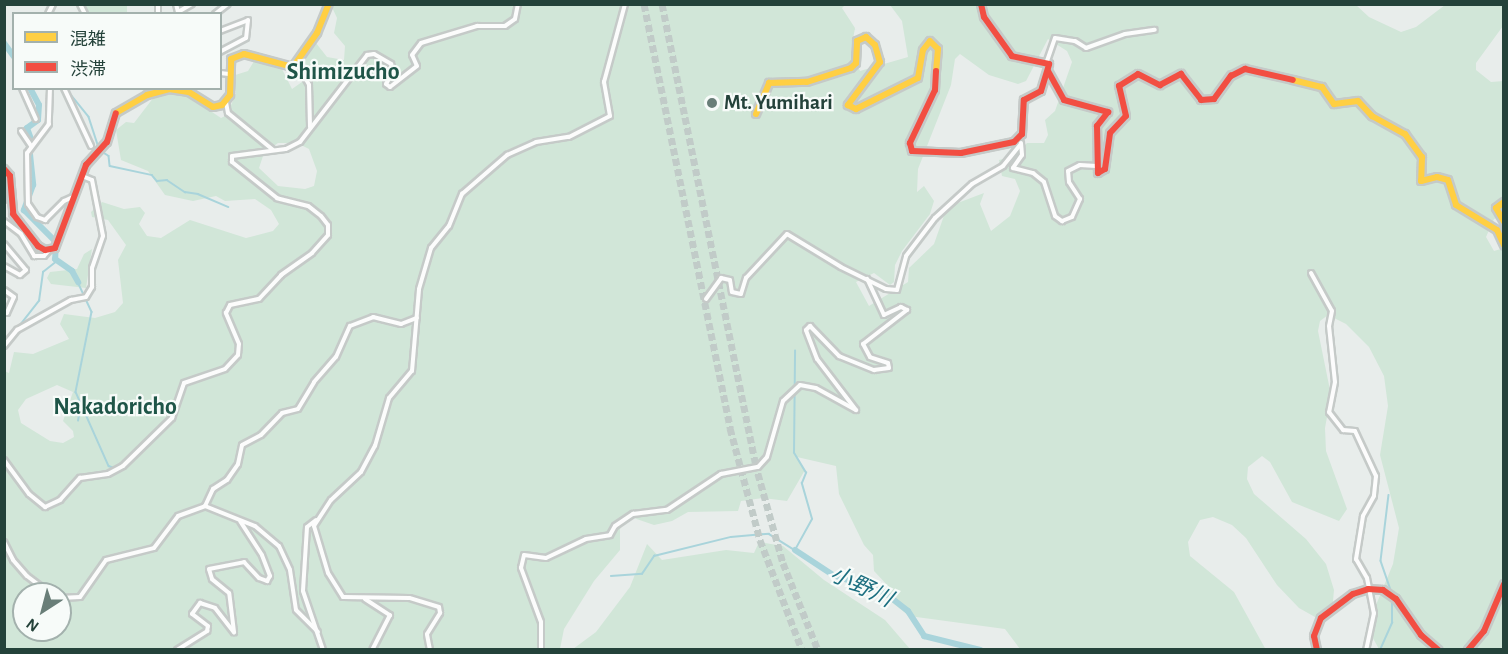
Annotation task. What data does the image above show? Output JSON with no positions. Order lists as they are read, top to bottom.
{
  "districts": ["Shimizucho", "Nakadoricho"],
  "water": ["小野川"],
  "places": ["Mt. Yumihari"],
  "legend": ["混雑", "渋滞"],
  "north": "bottom left"
}
